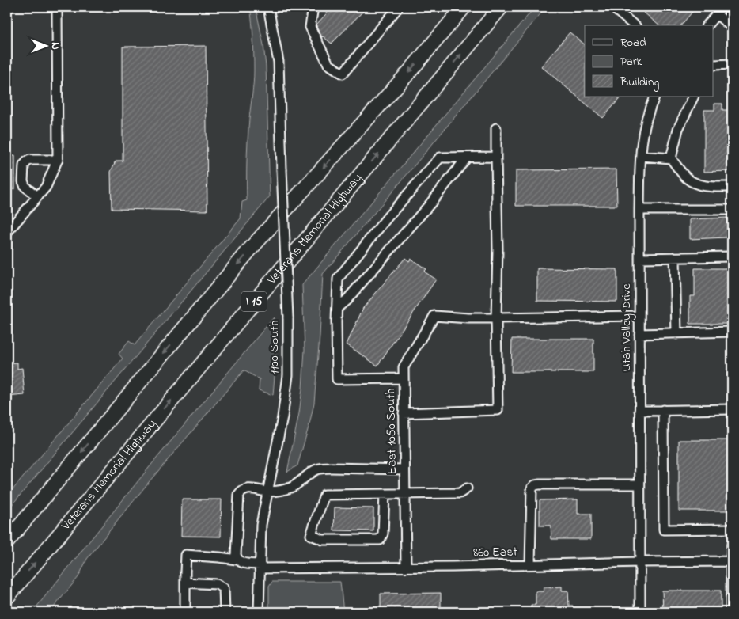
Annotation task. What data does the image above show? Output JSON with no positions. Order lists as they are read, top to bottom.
{
  "streets": {
    "highway": ["Veterans Memorial Highway", "I 15"],
    "street": [
      "Utah Valley Drive",
      "1100 South",
      "East 1050 South",
      "860 East"
    ]
  },
  "crossings": [
    ["Utah Valley Drive", "860 East"],
    ["1100 South", "860 East"],
    ["East 1050 South", "860 East"]
  ],
  "legend": ["Road", "Park", "Building"],
  "north": "right"
}
